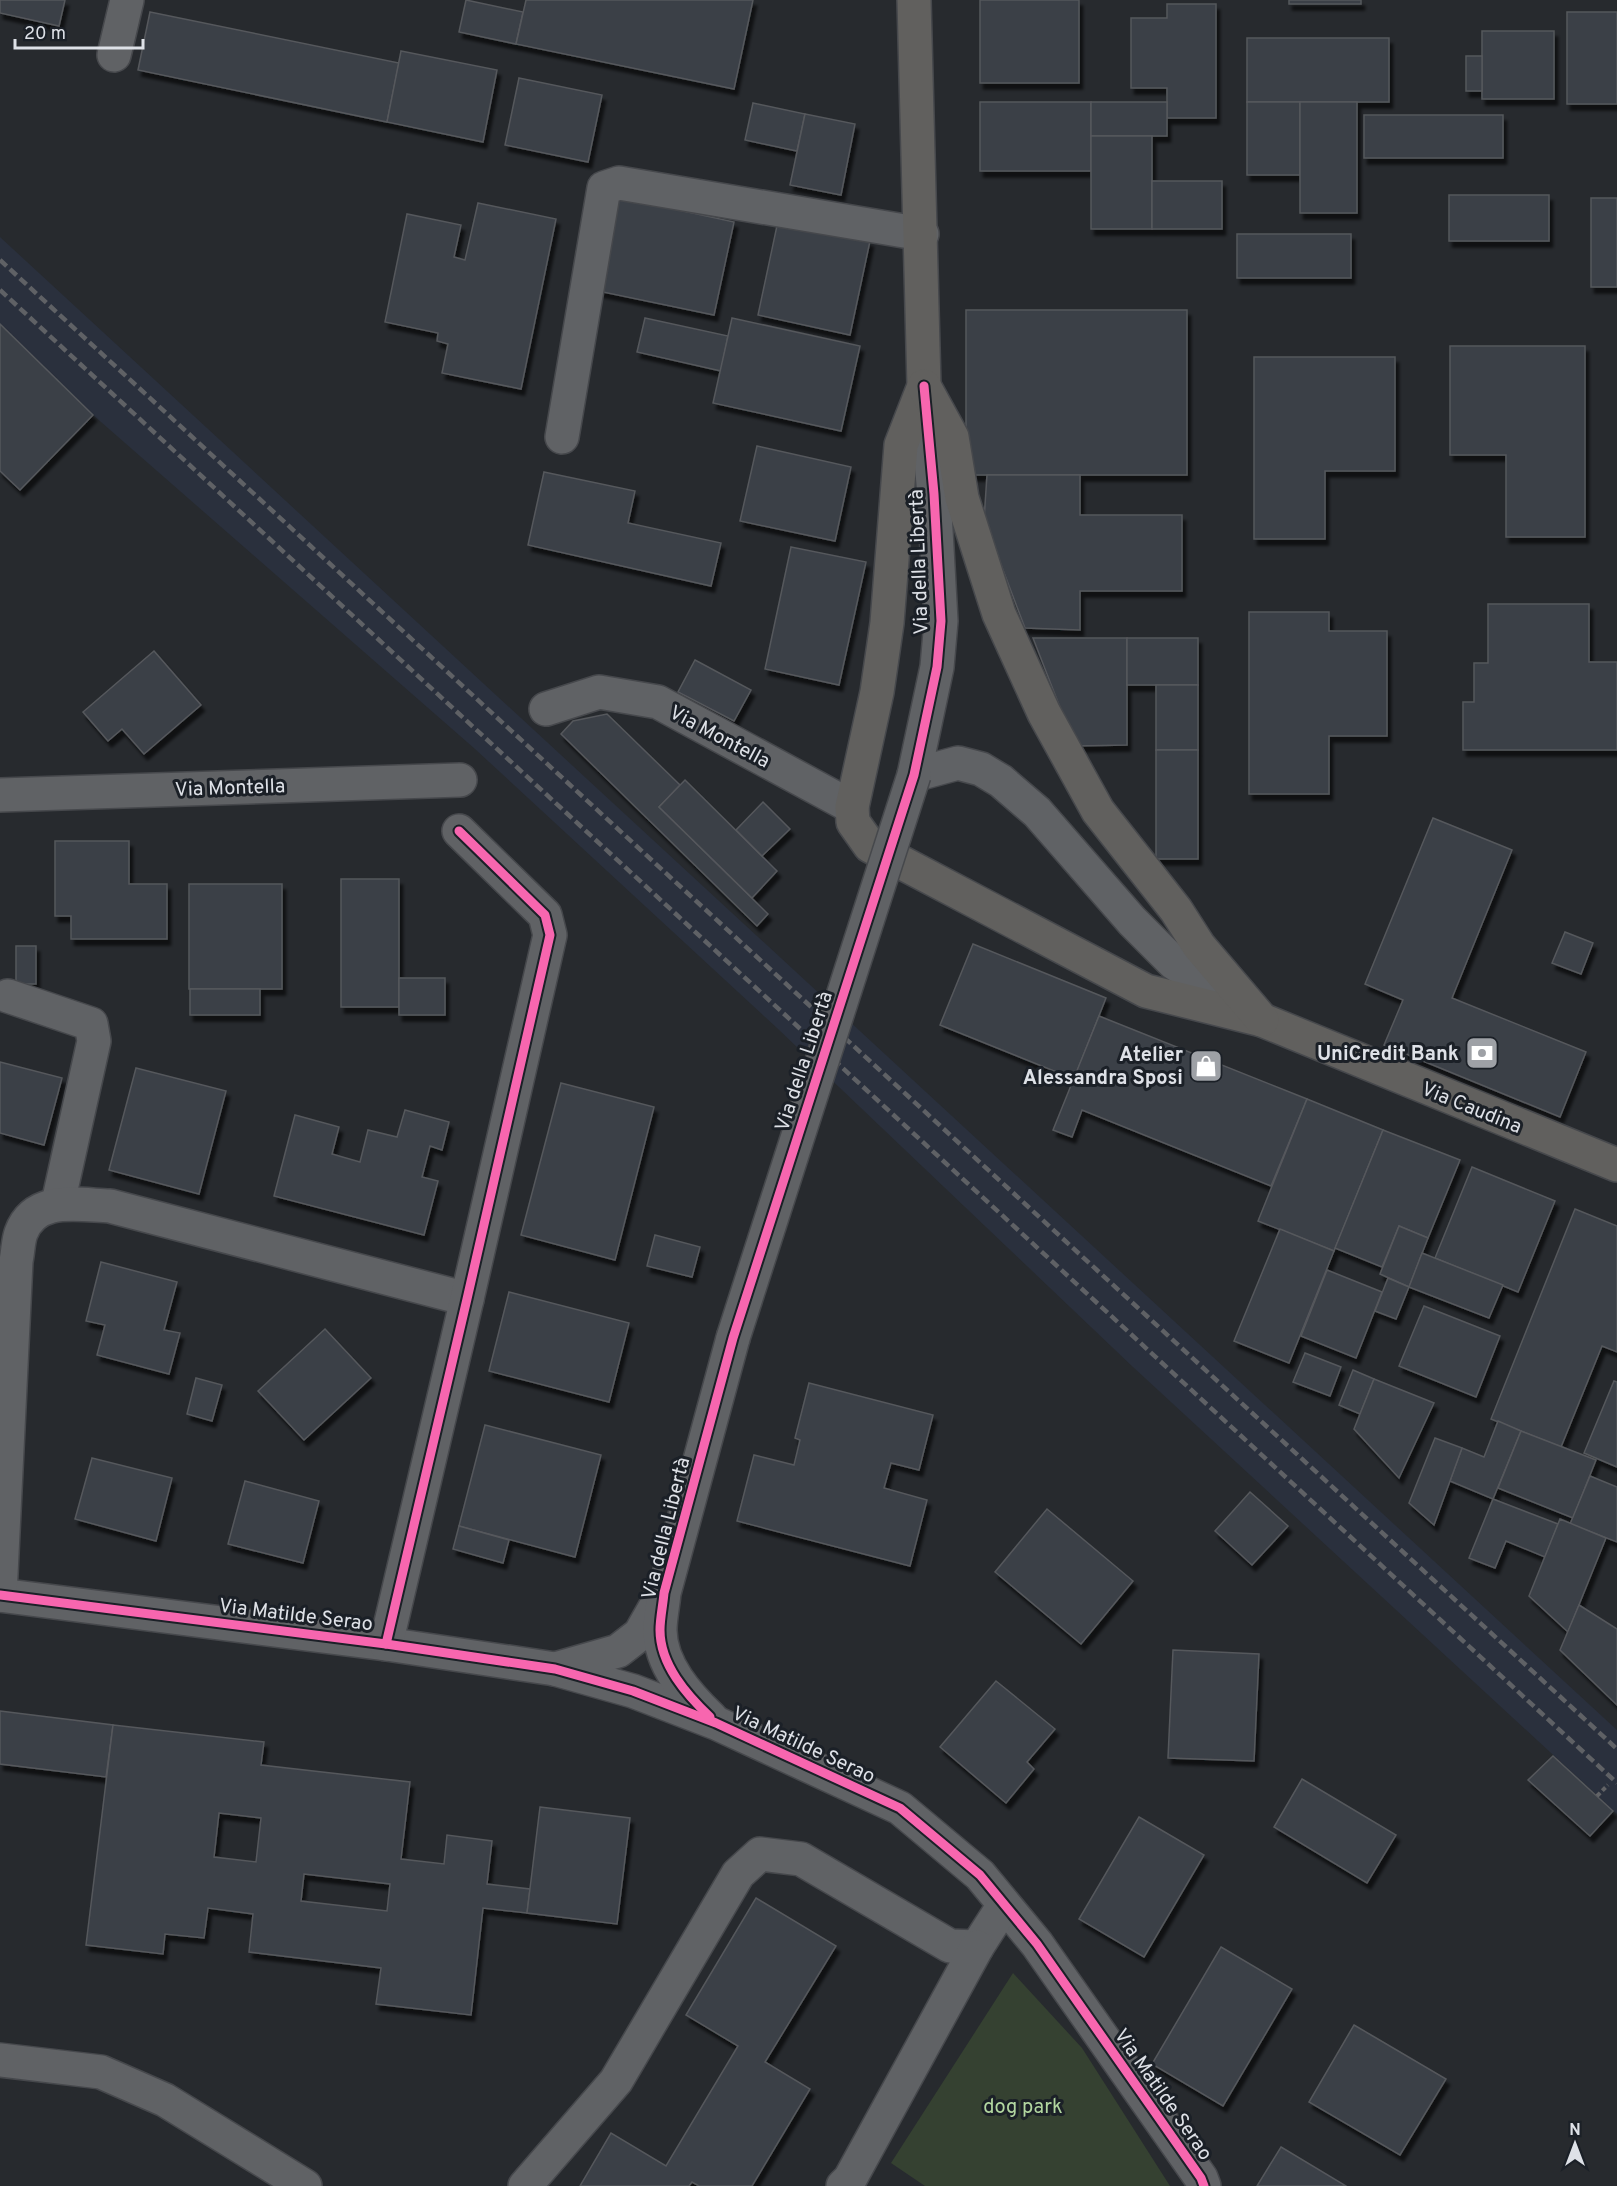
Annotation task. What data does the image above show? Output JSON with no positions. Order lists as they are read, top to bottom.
{
  "streets": {
    "main road": ["Via della Libertà", "Via Caudina"],
    "street": ["Via Montella", "Via Matilde Serao"]
  },
  "crossings": [
    ["Via della Libertà", "Via Matilde Serao"],
    ["Via Montella", "Via Caudina"]
  ],
  "parks": ["dog park"],
  "places": {
    "bank": ["UniCredit Bank"],
    "shop": ["Atelier Alessandra Sposi"]
  },
  "scale_bar": "20 m",
  "north": "top"
}
